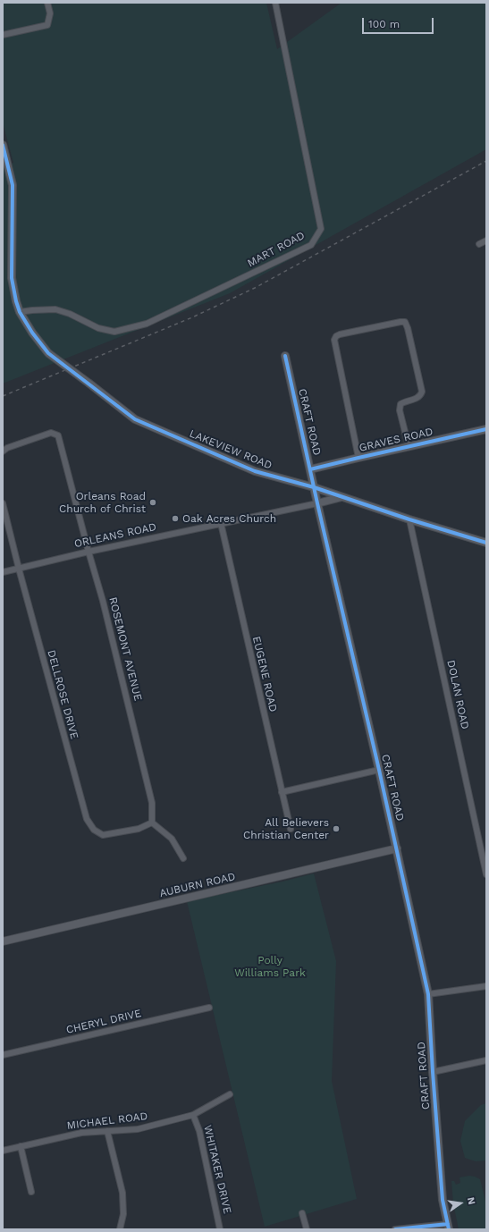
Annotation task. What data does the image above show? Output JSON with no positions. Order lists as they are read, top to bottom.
{
  "streets": {
    "street": [
      "MART ROAD",
      "CRAFT ROAD",
      "GRAVES ROAD",
      "LAKEVIEW ROAD",
      "ORLEANS ROAD",
      "ROSEMONT AVENUE",
      "EUGENE ROAD",
      "DELLROSE DRIVE",
      "DOLAN ROAD",
      "AUBURN ROAD",
      "CHERYL DRIVE",
      "MICHAEL ROAD",
      "WHITAKER DRIVE"
    ]
  },
  "crossings": [
    ["MART ROAD", "LAKEVIEW ROAD"],
    ["CRAFT ROAD", "GRAVES ROAD"],
    ["CRAFT ROAD", "LAKEVIEW ROAD"],
    ["CRAFT ROAD", "ORLEANS ROAD"],
    ["CRAFT ROAD", "AUBURN ROAD"],
    ["LAKEVIEW ROAD", "DOLAN ROAD"],
    ["ORLEANS ROAD", "ROSEMONT AVENUE"],
    ["ORLEANS ROAD", "EUGENE ROAD"],
    ["ORLEANS ROAD", "DELLROSE DRIVE"],
    ["ROSEMONT AVENUE", "DELLROSE DRIVE"],
    ["MICHAEL ROAD", "WHITAKER DRIVE"]
  ],
  "parks": ["Polly Williams Park"],
  "places": ["Orleans Road Church of Christ", "Oak Acres Church", "All Believers Christian Center"],
  "scale_bar": "100 m",
  "north": "right"
}
